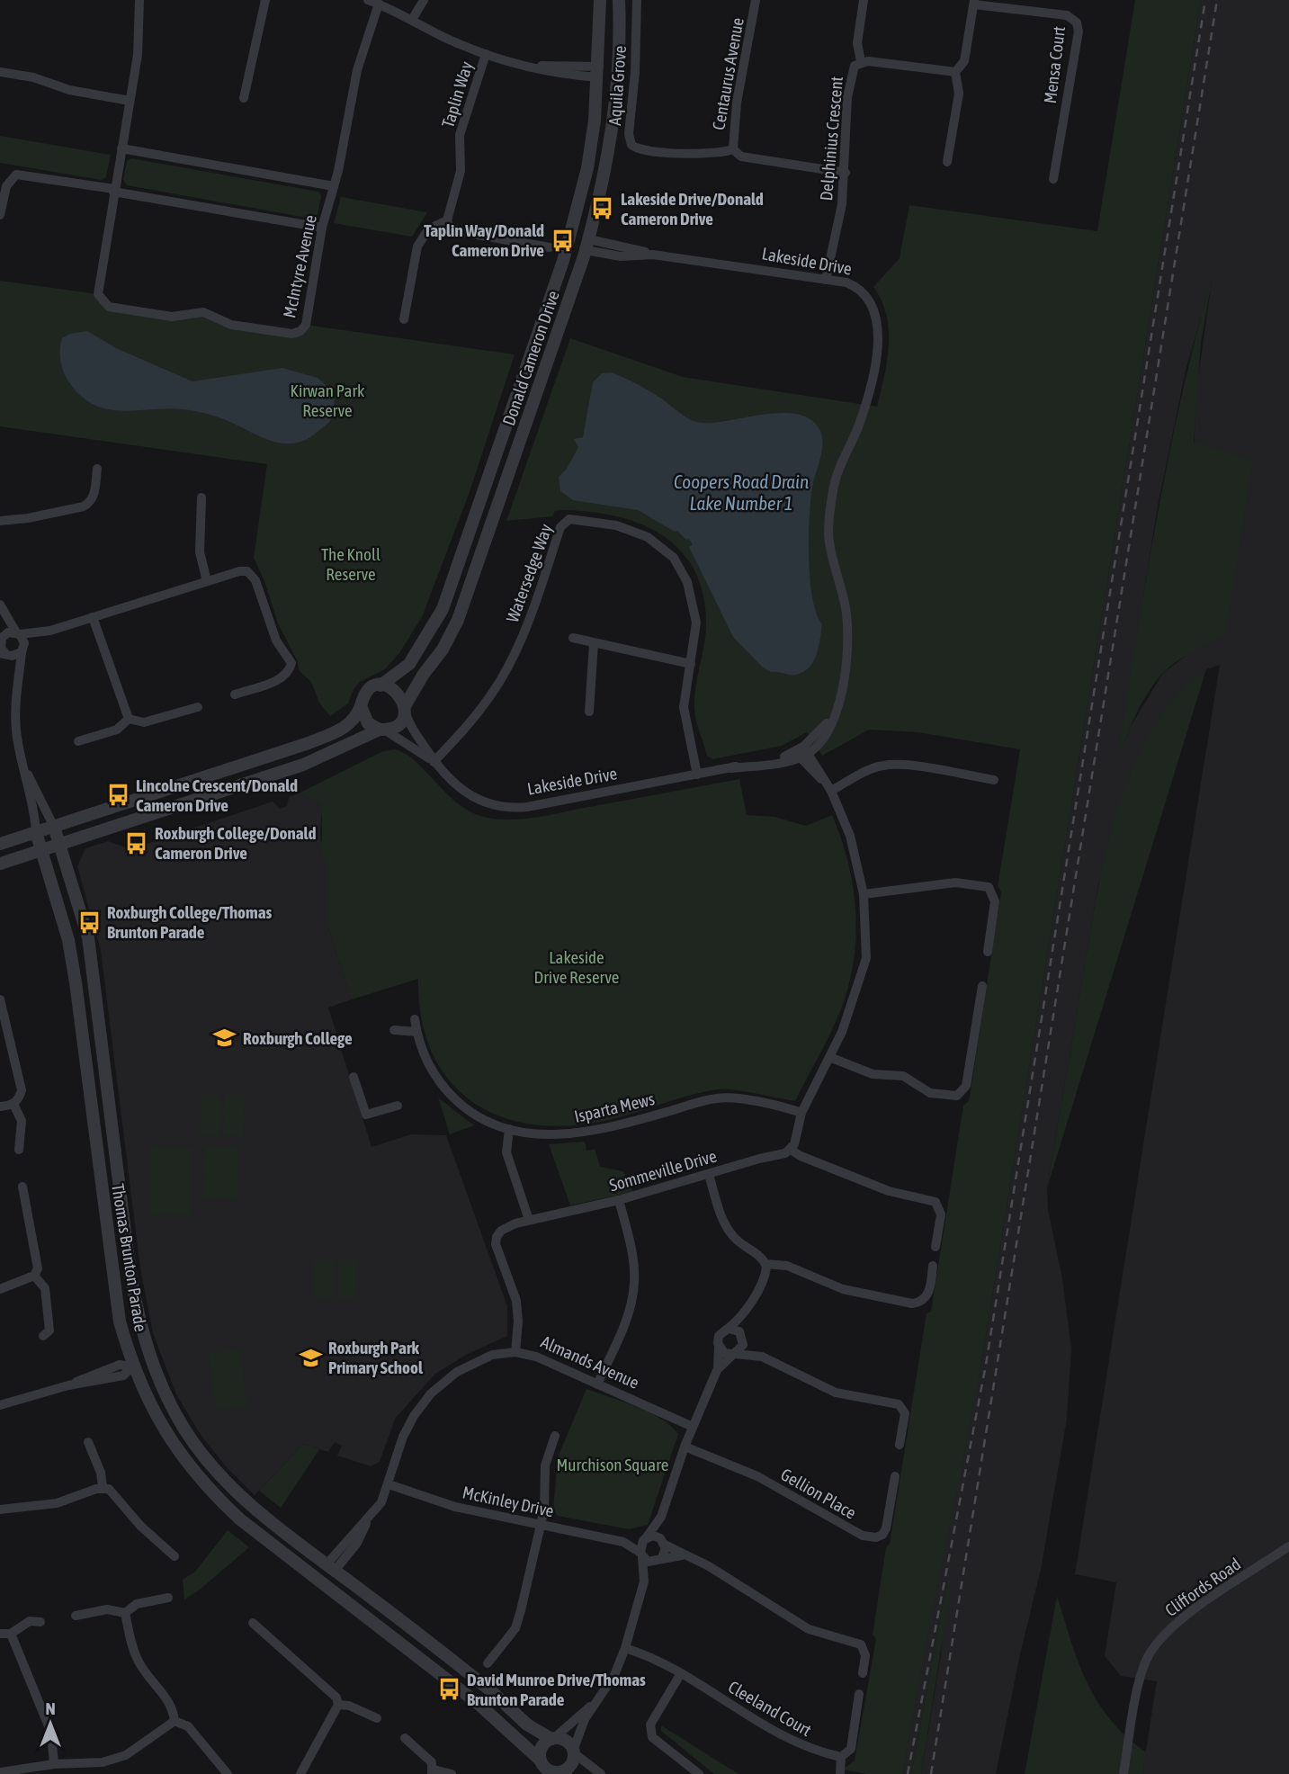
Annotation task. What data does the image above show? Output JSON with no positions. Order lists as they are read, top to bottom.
{
  "streets": {
    "street": [
      "Mensa Court",
      "Centaurus Avenue",
      "Aquila Grove",
      "Taplin Way",
      "Delphinius Crescent",
      "Lakeside Drive",
      "McIntyre Avenue",
      "Donald Cameron Drive",
      "Watersedge Way",
      "Isparta Mews",
      "Sommeville Drive",
      "Thomas Brunton Parade",
      "Almands Avenue",
      "Gellion Place",
      "McKinley Drive",
      "Cliffords Road",
      "Cleeland Court"
    ]
  },
  "crossings": [
    ["Centaurus Avenue", "Aquila Grove"],
    ["Centaurus Avenue", "Delphinius Crescent"],
    ["Delphinius Crescent", "Lakeside Drive"],
    ["Lakeside Drive", "Donald Cameron Drive"],
    ["Lakeside Drive", "Watersedge Way"],
    ["Sommeville Drive", "Almands Avenue"],
    ["Thomas Brunton Parade", "Almands Avenue"],
    ["Almands Avenue", "McKinley Drive"]
  ],
  "water": ["Coopers Road Drain Lake Number 1"],
  "parks": [
    "Kirwan Park Reserve",
    "The Knoll Reserve",
    "Lakeside Drive Reserve",
    "Murchison Square"
  ],
  "places": {
    "bus stop": [
      "Lakeside Drive/Donald Cameron Drive",
      "Taplin Way/Donald Cameron Drive",
      "Lincolne Crescent/Donald Cameron Drive",
      "Roxburgh College/Donald Cameron Drive",
      "Roxburgh College/Thomas Brunton Parade",
      "David Munroe Drive/Thomas Brunton Parade"
    ],
    "school or university": ["Roxburgh College", "Roxburgh Park Primary School"]
  },
  "north": "top"
}
